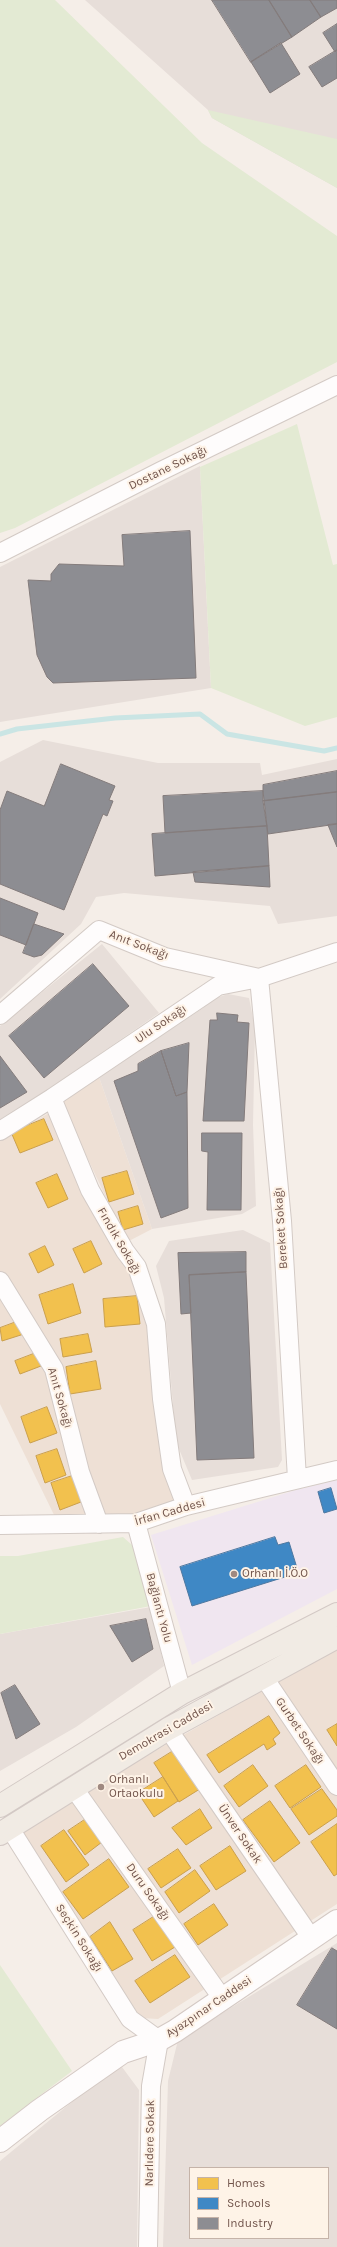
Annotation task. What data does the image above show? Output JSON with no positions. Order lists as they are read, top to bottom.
{
  "streets": {
    "main road": ["Demokrasi Caddesi"],
    "street": [
      "Dostane Sokağı",
      "Anıt Sokağı",
      "Ulu Sokağı",
      "Bereket Sokağı",
      "Fındık Sokağı",
      "İrfan Caddesi",
      "Bağlantı Yolu",
      "Gurbet Sokağı",
      "Ünver Sokak",
      "Duru Sokağı",
      "Seçkin Sokağı",
      "Ayazpınar Caddesi",
      "Narlıdere Sokak"
    ]
  },
  "crossings": [
    ["Anıt Sokağı", "Ulu Sokağı"],
    ["Anıt Sokağı", "Bereket Sokağı"],
    ["Anıt Sokağı", "İrfan Caddesi"],
    ["Ulu Sokağı", "Bereket Sokağı"],
    ["Ulu Sokağı", "Fındık Sokağı"],
    ["Bereket Sokağı", "İrfan Caddesi"],
    ["Fındık Sokağı", "İrfan Caddesi"],
    ["İrfan Caddesi", "Bağlantı Yolu"],
    ["Bağlantı Yolu", "Demokrasi Caddesi"],
    ["Demokrasi Caddesi", "Gurbet Sokağı"],
    ["Demokrasi Caddesi", "Ünver Sokak"],
    ["Demokrasi Caddesi", "Duru Sokağı"],
    ["Demokrasi Caddesi", "Seçkin Sokağı"],
    ["Ünver Sokak", "Ayazpınar Caddesi"],
    ["Duru Sokağı", "Ayazpınar Caddesi"],
    ["Seçkin Sokağı", "Ayazpınar Caddesi"],
    ["Seçkin Sokağı", "Narlıdere Sokak"],
    ["Ayazpınar Caddesi", "Narlıdere Sokak"]
  ],
  "places": ["Orhanlı İ.Ö.O", "Orhanlı Ortaokulu"],
  "legend": ["Homes", "Schools", "Industry"]
}
